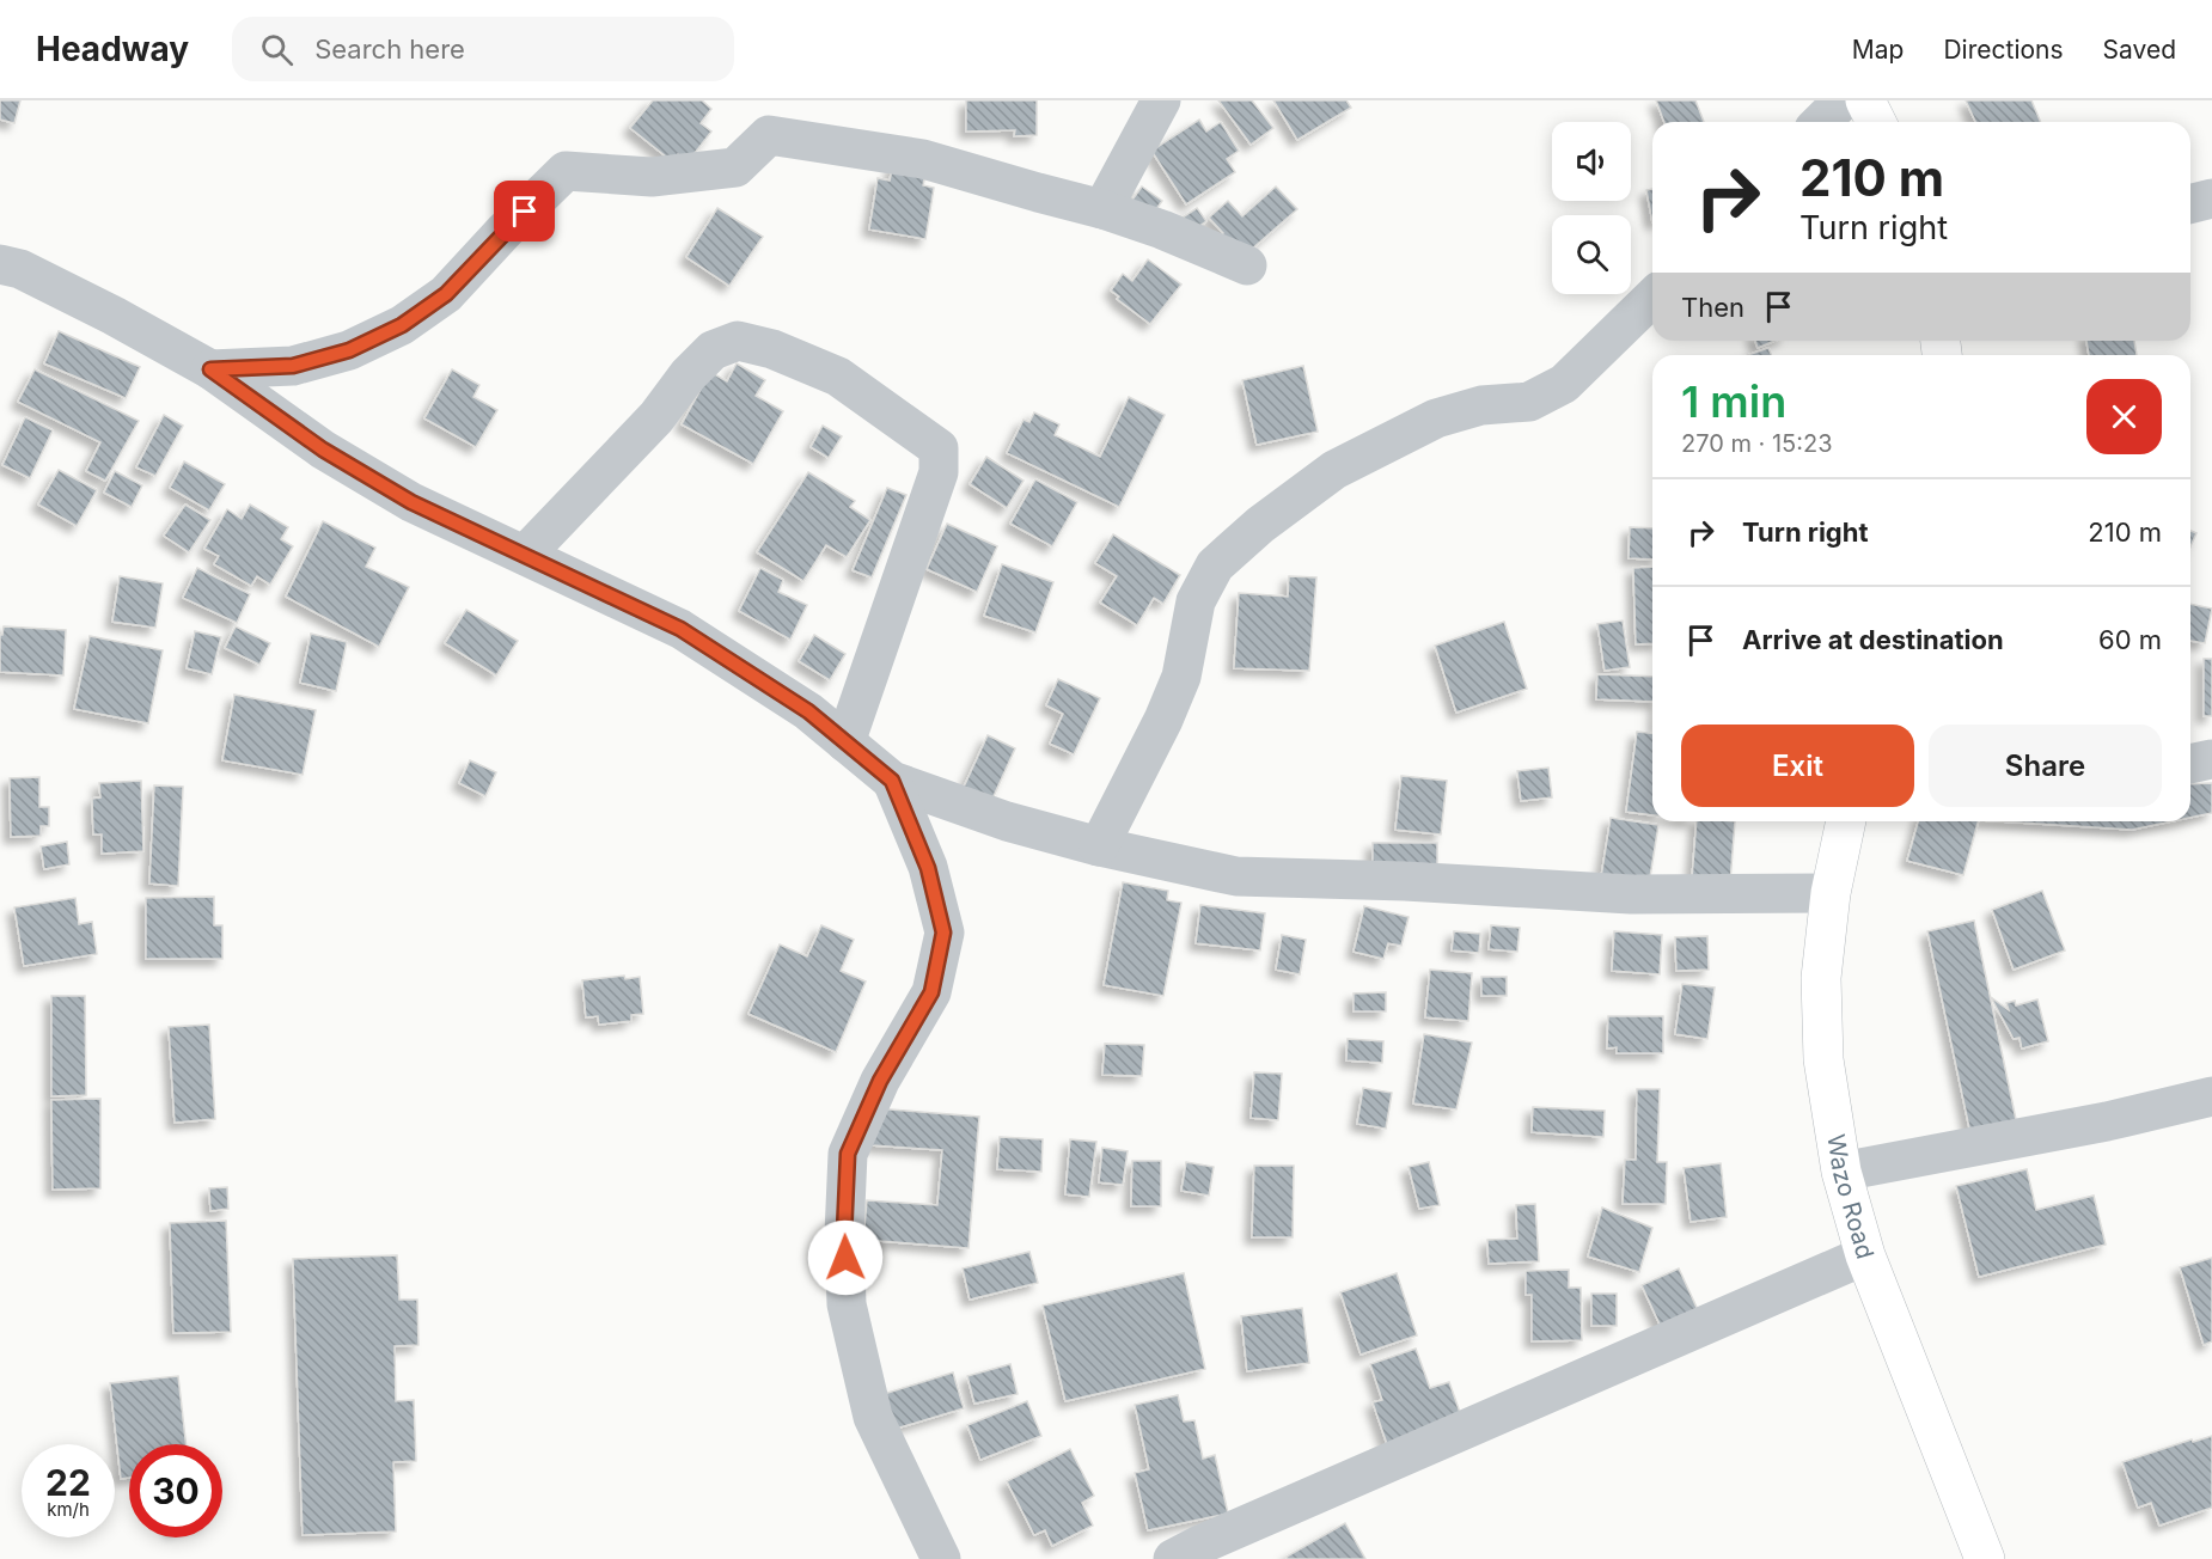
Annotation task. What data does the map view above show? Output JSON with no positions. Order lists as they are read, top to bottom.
{
  "streets": {
    "main road": ["Wazo Road"]
  },
  "page": {
    "header": "Headway",
    "search": "Search here",
    "nav": ["Map", "Directions", "Saved"],
    "turn": ["210 m", "Turn right"],
    "then": "Then",
    "heading": ["1 min", "270 m · 15:23"],
    "list": [
      {
        "name": "Turn right",
        "value": "210 m"
      },
      {
        "name": "Arrive at destination",
        "value": "60 m"
      }
    ],
    "buttons": ["Exit", "Share"],
    "speed": "22 km/h",
    "limit": "30"
  }
}
